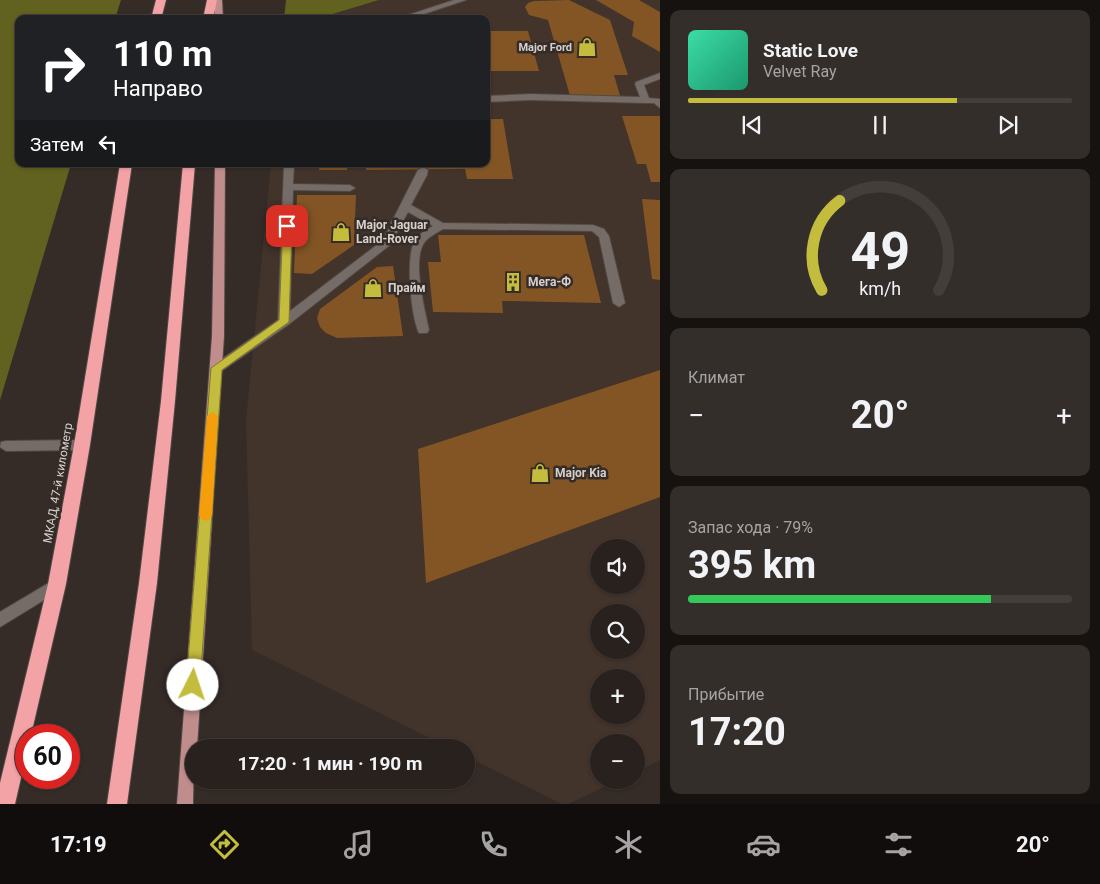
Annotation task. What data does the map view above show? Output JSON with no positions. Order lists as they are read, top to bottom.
{
  "streets": {
    "highway": ["МКАД, 47-й километр"]
  },
  "places": {
    "shop": [
      "Major Ford",
      "Major Jaguar Land-Rover",
      "Прайм",
      "Major Kia"
    ],
    "building": ["Мега-Ф"]
  },
  "page": {
    "turn": ["110 m", "Направо"],
    "song": ["Static Love", "Velvet Ray"],
    "then": "Затем",
    "tile": [
      "Климат",
      ["Запас хода · 79%", "395 km"],
      ["Прибытие", "17:20"]
    ],
    "heat": ["−", "20°", "+"],
    "map_buttons": ["+", "−"],
    "limit": "60",
    "trip": "17:20 · 1 мин · 190 m",
    "tabs": ["17:19", "20°"],
    "gauge": ["49", "km/h"]
  }
}
